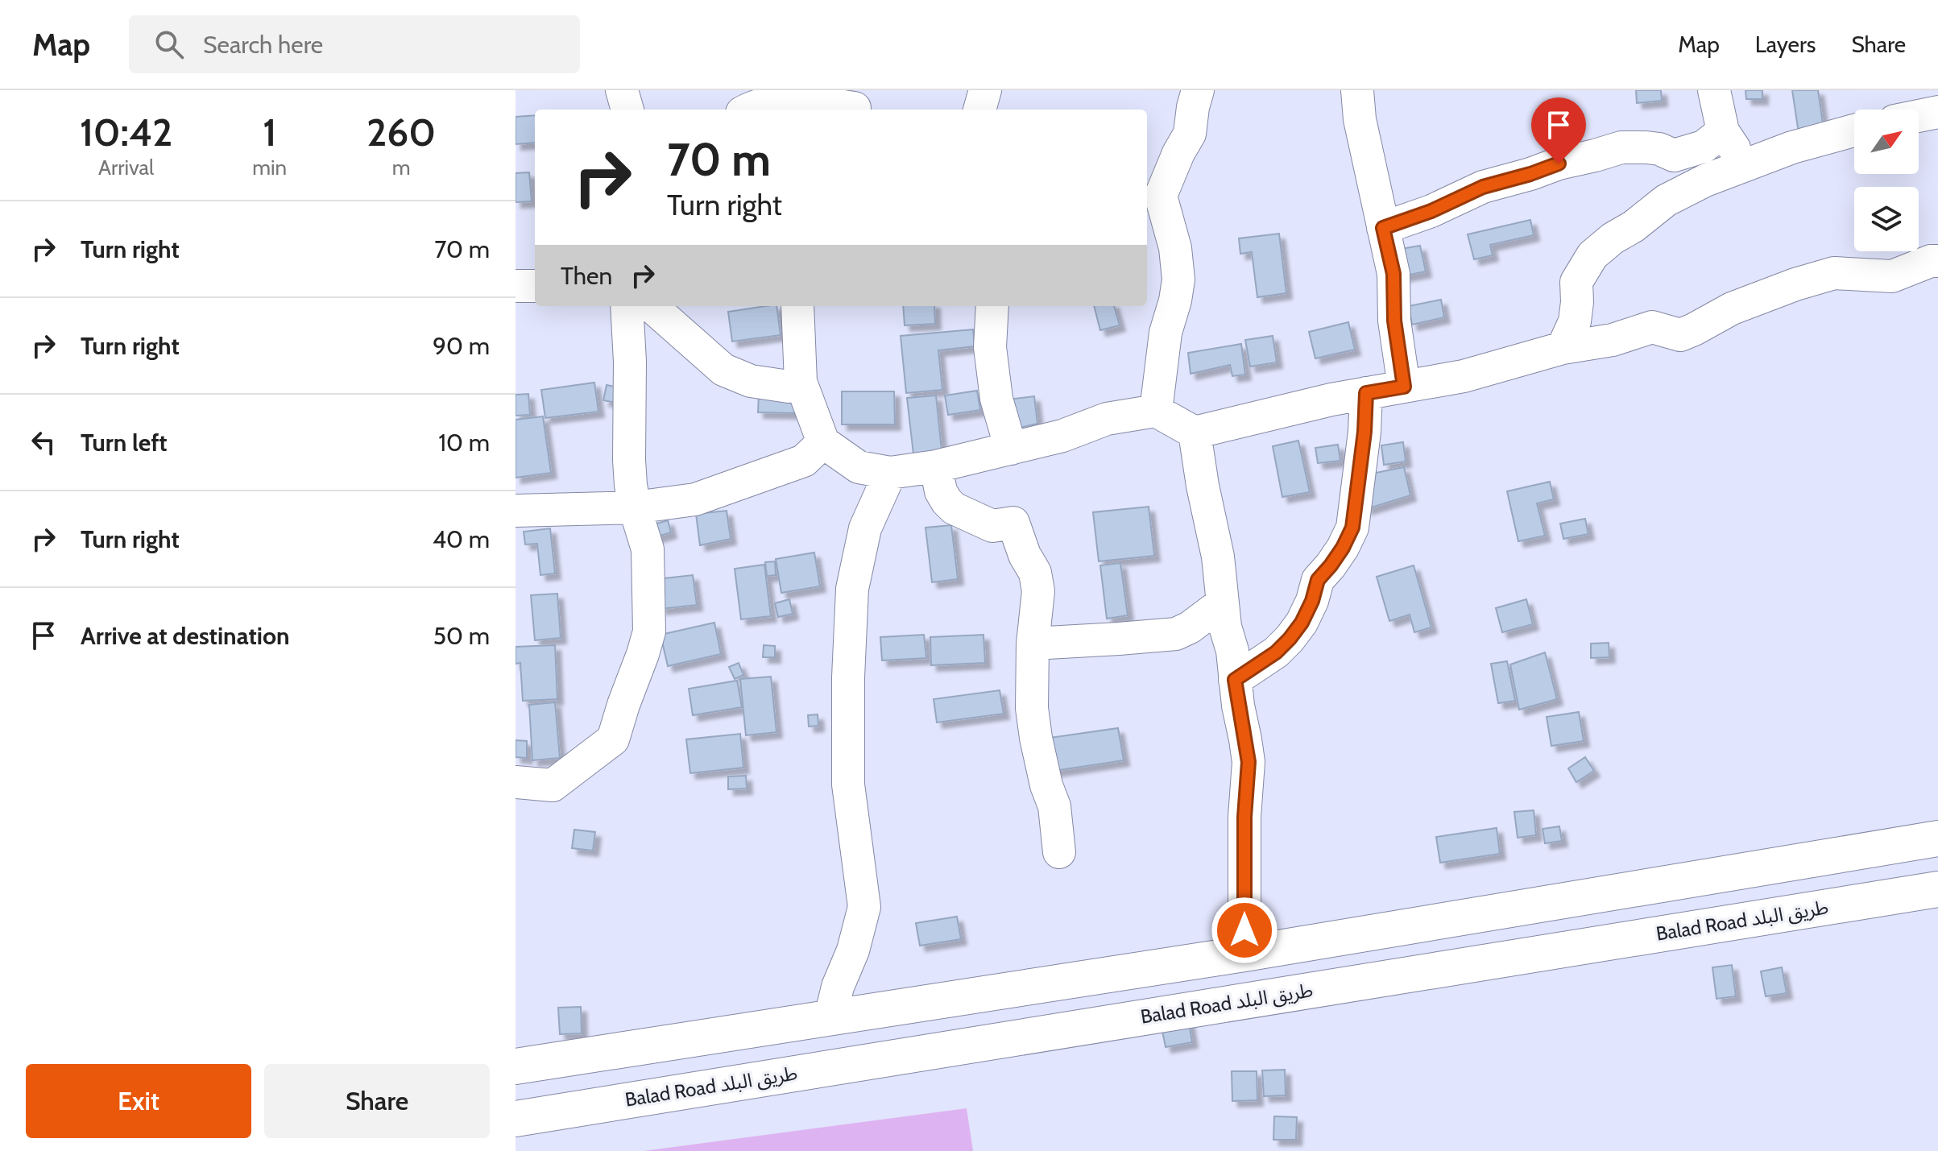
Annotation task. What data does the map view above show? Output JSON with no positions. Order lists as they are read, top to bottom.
{
  "streets": {
    "highway": ["Balad Road طريق البلد"]
  },
  "north": "top right",
  "page": {
    "header": "Map",
    "search": "Search here",
    "nav": ["Map", "Layers", "Share"],
    "eta": [
      "10:42",
      "Arrival",
      "1",
      "min",
      "260",
      "m"
    ],
    "turn": ["70 m", "Turn right"],
    "list": [
      {
        "name": "Turn right",
        "value": "70 m"
      },
      {
        "name": "Turn right",
        "value": "90 m"
      },
      {
        "name": "Turn left",
        "value": "10 m"
      },
      {
        "name": "Turn right",
        "value": "40 m"
      },
      {
        "name": "Arrive at destination",
        "value": "50 m"
      }
    ],
    "then": "Then",
    "buttons": ["Exit", "Share"]
  }
}
